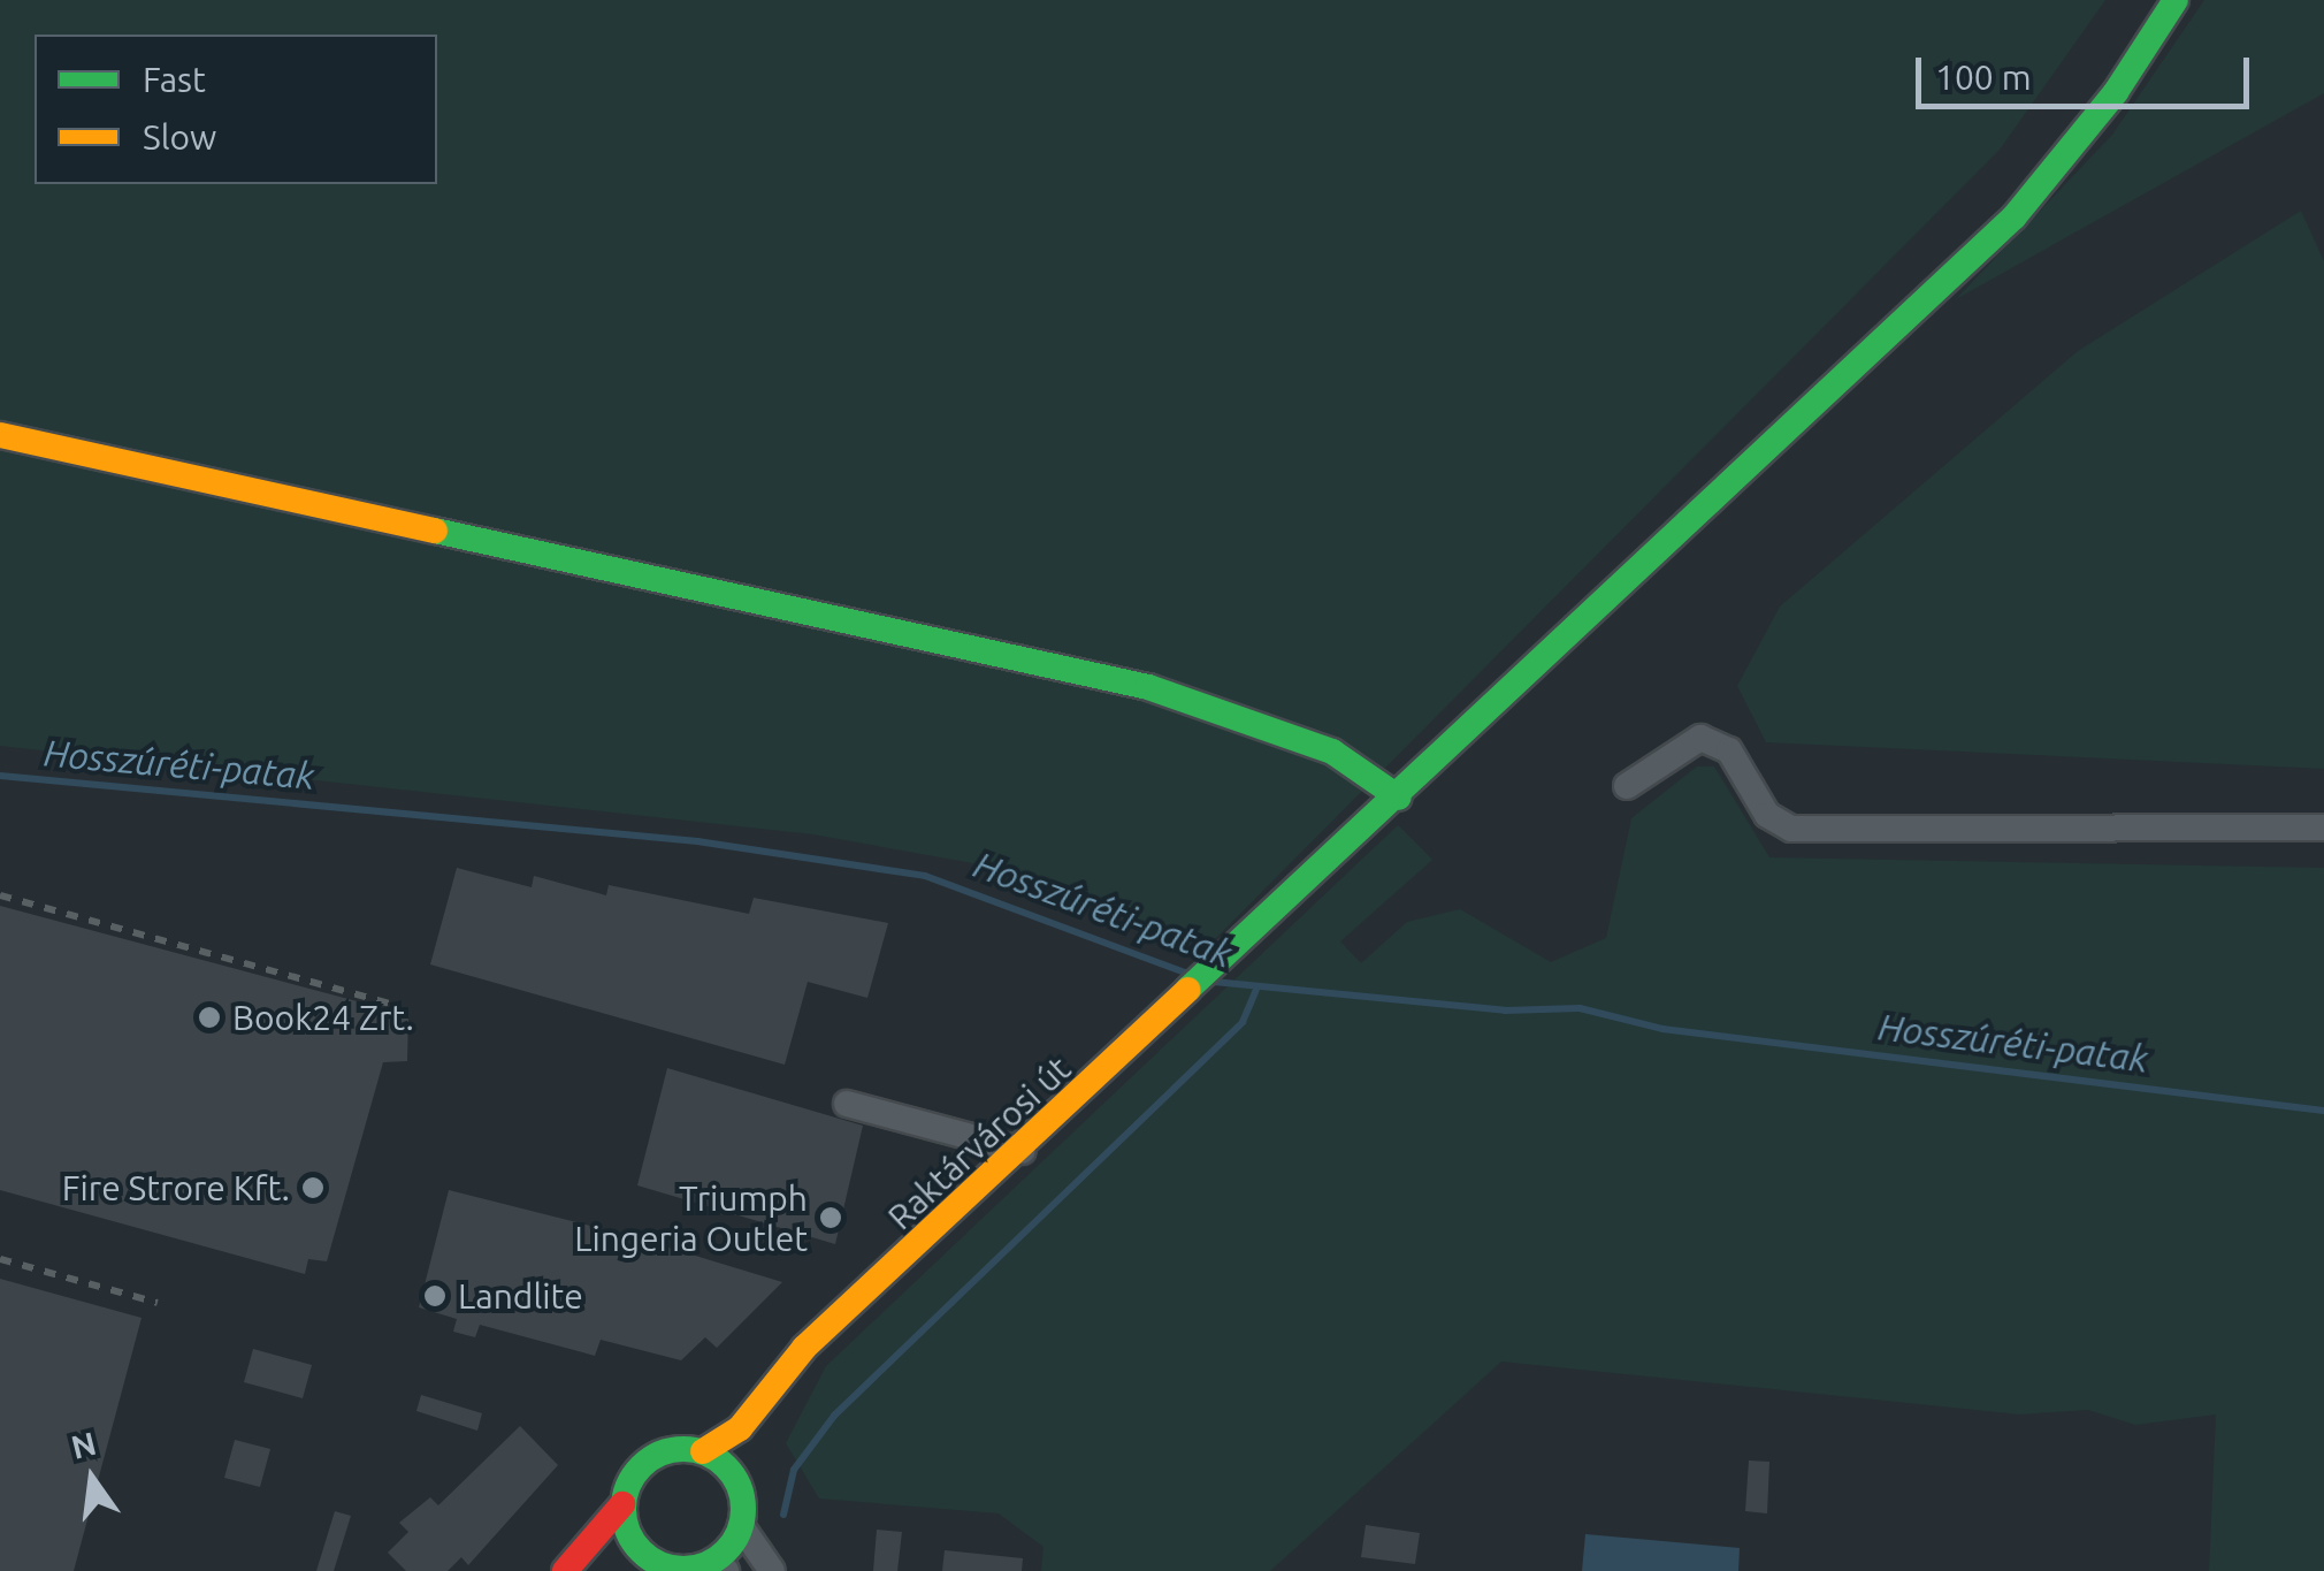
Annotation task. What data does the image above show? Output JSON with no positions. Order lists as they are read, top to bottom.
{
  "streets": {
    "street": ["Raktárvárosi út"]
  },
  "water": ["Hosszúréti-patak"],
  "places": [
    "Book24 Zrt.",
    "Fire Strore Kft.",
    "Triumph Lingeria Outlet",
    "Landlite"
  ],
  "legend": ["Fast", "Slow"],
  "scale_bar": "100 m",
  "north": "top"
}
